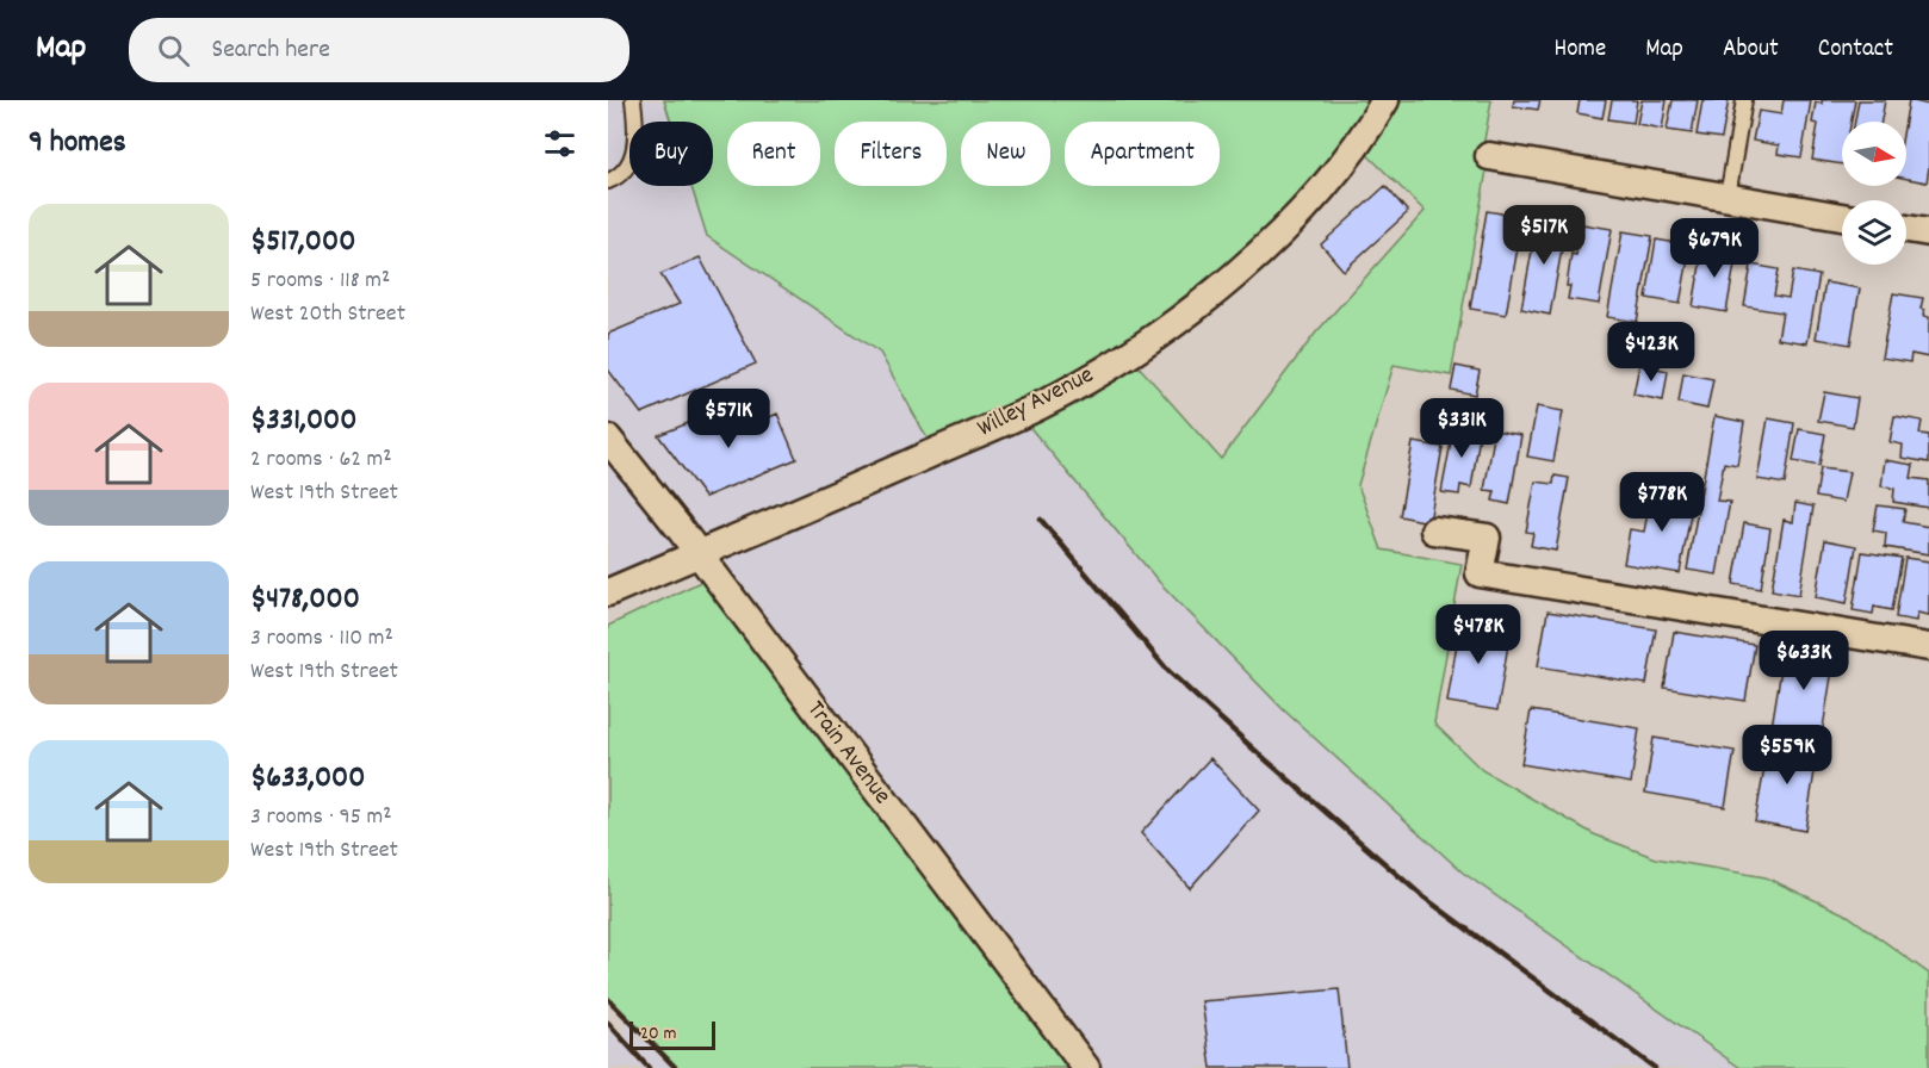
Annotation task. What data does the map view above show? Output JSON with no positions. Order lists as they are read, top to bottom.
{
  "streets": {
    "street": ["Willey Avenue", "Train Avenue"]
  },
  "crossings": [
    ["Willey Avenue", "Train Avenue"]
  ],
  "scale_bar": "20 m",
  "north": "right",
  "page": {
    "header": "Map",
    "search": "Search here",
    "nav": [
      "Home",
      "Map",
      "About",
      "Contact"
    ],
    "heading": "9 homes",
    "chip": [
      "Buy",
      "Rent",
      "Filters",
      "New",
      "Apartment"
    ],
    "list": [
      {
        "name": "$517,000",
        "note": "5 rooms · 118 m² · West 20th Street"
      },
      {
        "name": "$331,000",
        "note": "2 rooms · 62 m² · West 19th Street"
      },
      {
        "name": "$478,000",
        "note": "3 rooms · 110 m² · West 19th Street"
      },
      {
        "name": "$633,000",
        "note": "3 rooms · 95 m² · West 19th Street"
      }
    ],
    "price": [
      "$517K",
      "$679K",
      "$423K",
      "$571K",
      "$331K",
      "$778K",
      "$478K",
      "$633K",
      "$559K"
    ],
    "scale": "20 m"
  }
}
